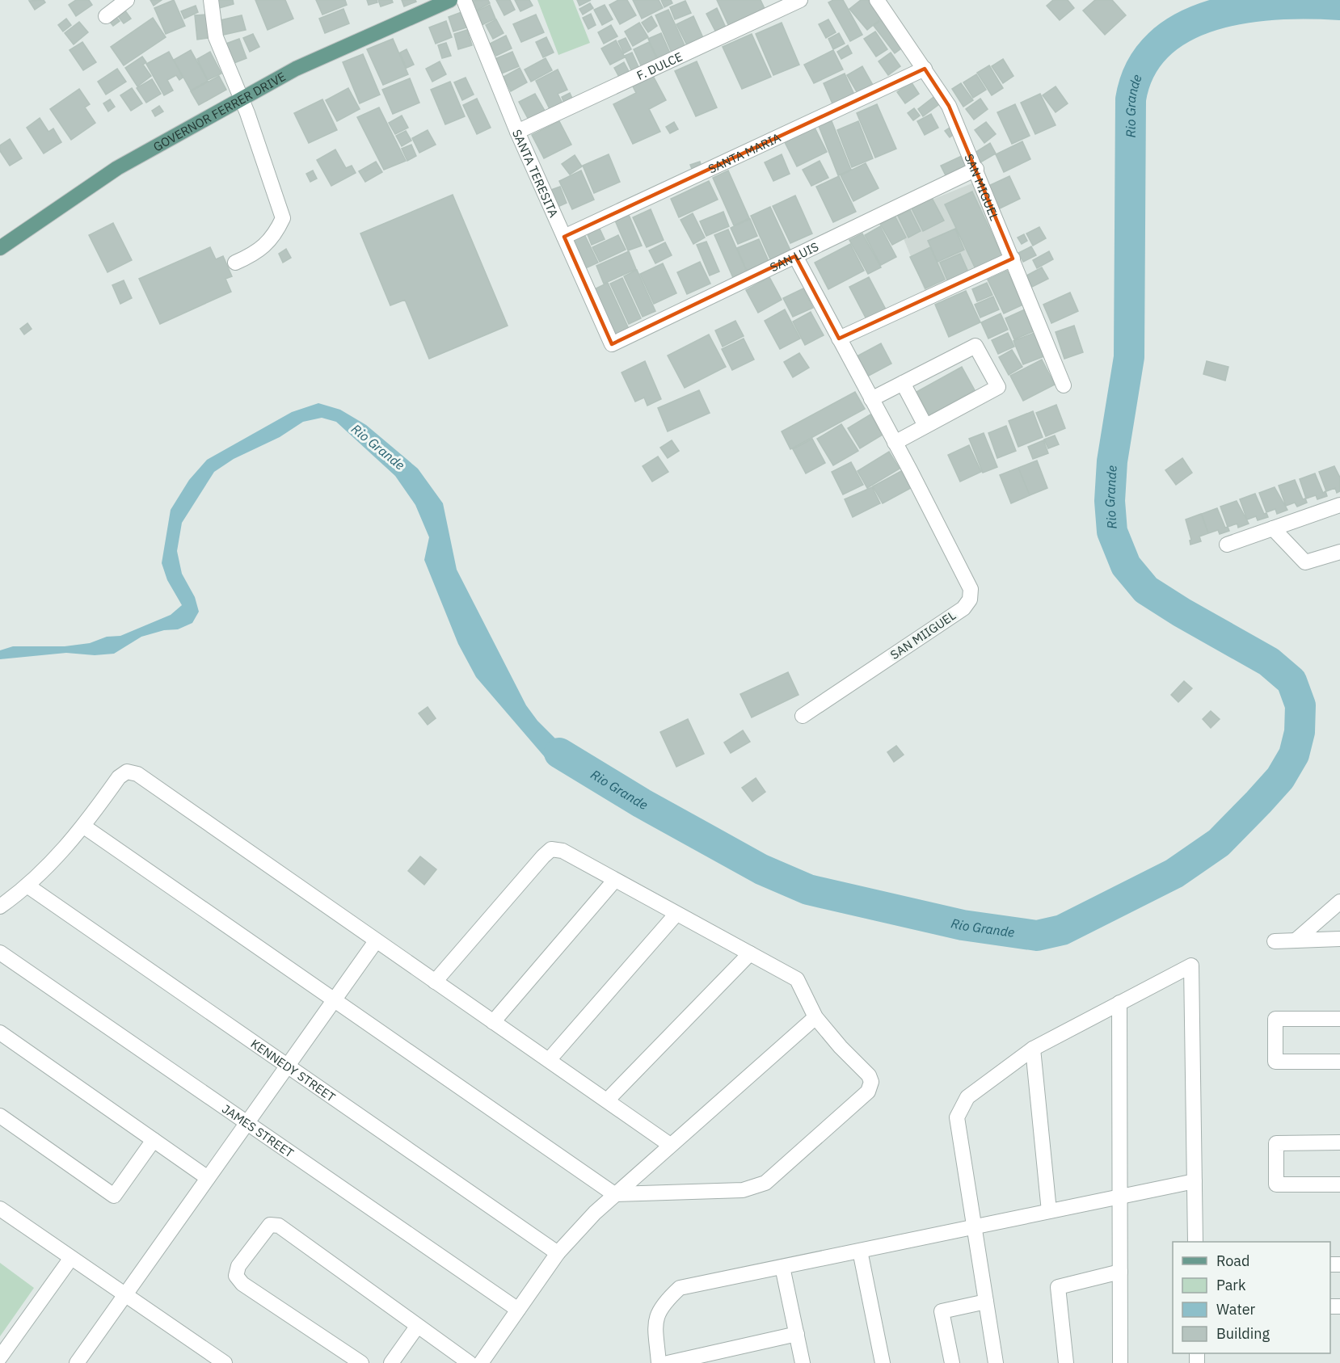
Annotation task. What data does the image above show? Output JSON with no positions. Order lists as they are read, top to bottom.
{
  "streets": {
    "main road": ["GOVERNOR FERRER DRIVE"],
    "street": [
      "F. DULCE",
      "SANTA MARIA",
      "SANTA TERESITA",
      "SAN MIGUEL",
      "SAN LUIS",
      "SAN MIIGUEL",
      "KENNEDY STREET",
      "JAMES STREET"
    ]
  },
  "crossings": [
    ["F. DULCE", "SANTA TERESITA"],
    ["SANTA MARIA", "SANTA TERESITA"],
    ["SANTA MARIA", "SAN MIGUEL"],
    ["SANTA TERESITA", "SAN LUIS"],
    ["SAN MIGUEL", "SAN LUIS"]
  ],
  "water": ["Rio Grande"],
  "legend": [
    "Road",
    "Park",
    "Water",
    "Building"
  ]
}
